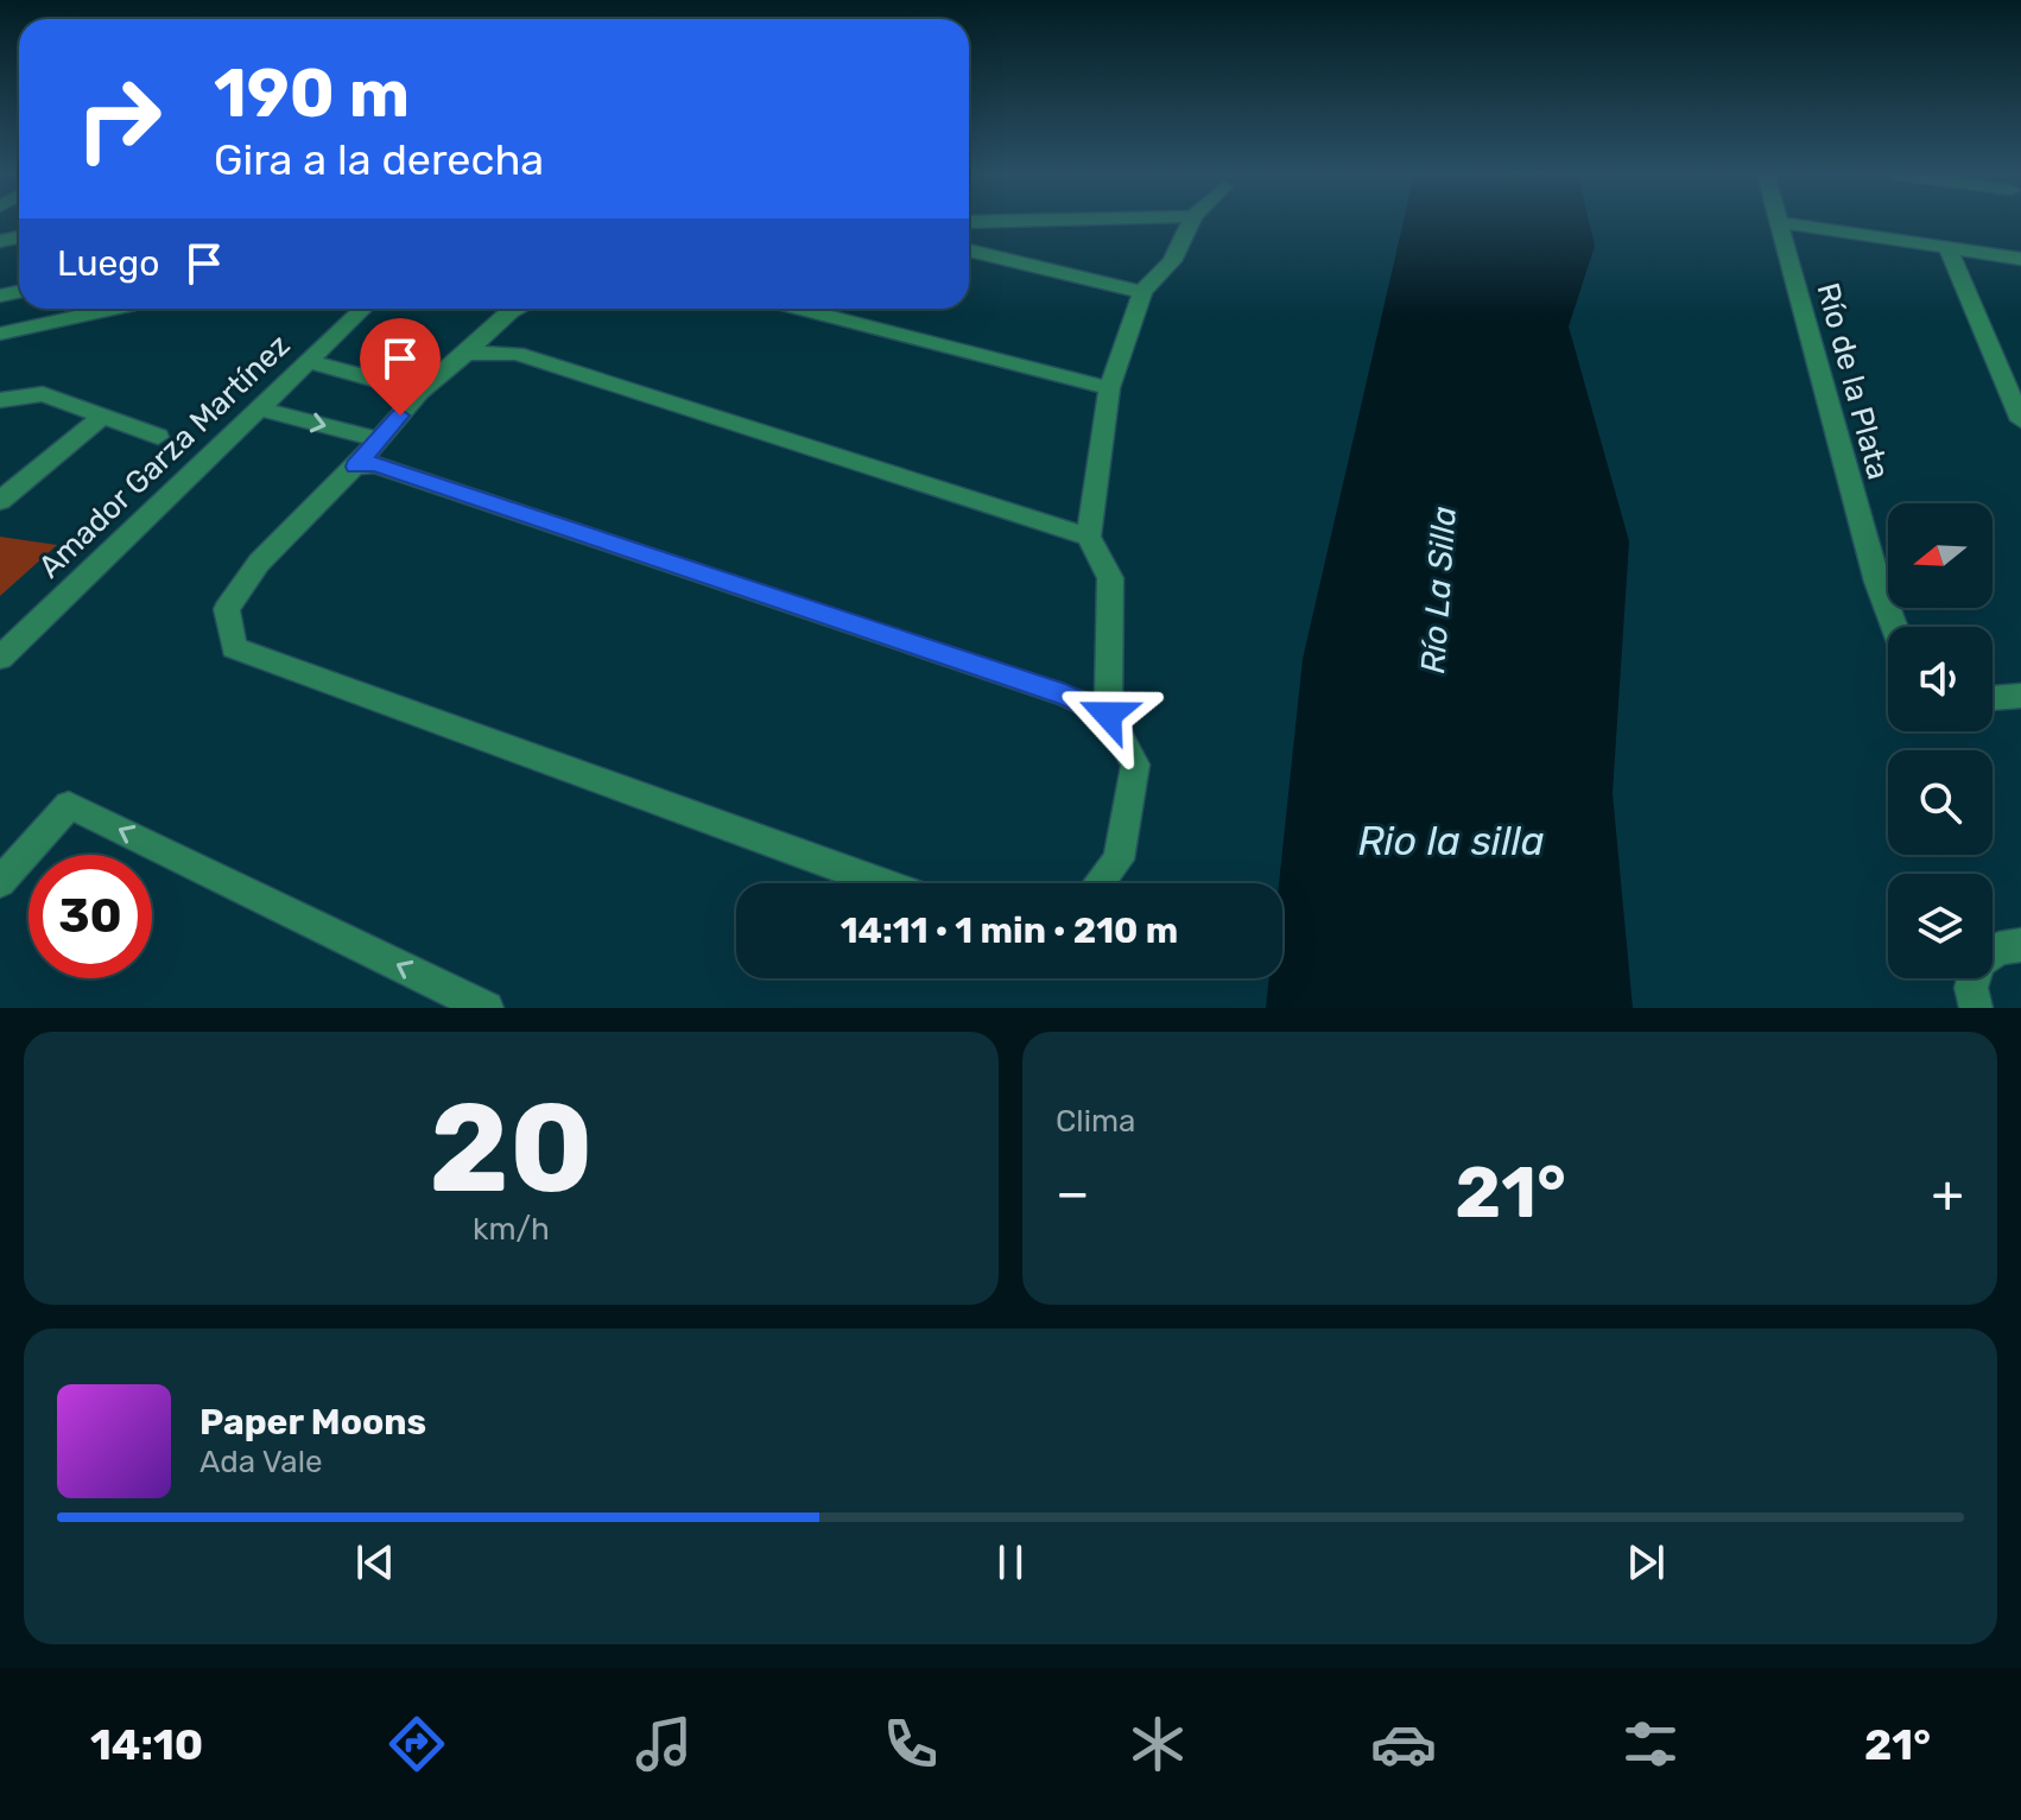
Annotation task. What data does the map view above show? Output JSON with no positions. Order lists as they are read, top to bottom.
{
  "streets": {
    "street": ["Río de la Plata", "Amador Garza Martínez"]
  },
  "water": ["Río La Silla", "Rio la silla"],
  "north": "left",
  "page": {
    "turn": ["190 m", "Gira a la derecha"],
    "then": "Luego",
    "limit": "30",
    "trip": "14:11 · 1 min · 210 m",
    "tile": [
      ["20", "km/h"],
      "Clima"
    ],
    "heat": ["−", "21°", "+"],
    "song": ["Paper Moons", "Ada Vale"],
    "tabs": ["14:10", "21°"]
  }
}
